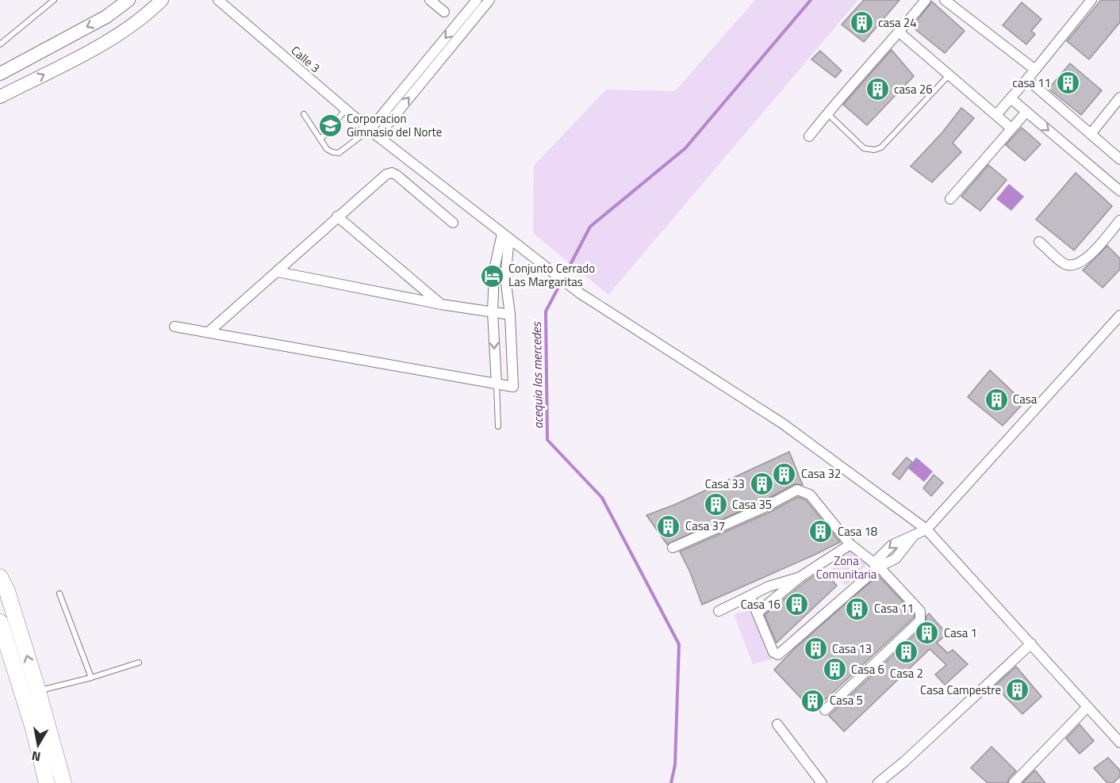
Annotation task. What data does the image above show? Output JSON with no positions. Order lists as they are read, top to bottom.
{
  "streets": {
    "street": ["Calle 3"]
  },
  "water": ["acequia las mercedes"],
  "parks": ["Zona Comunitaria"],
  "places": {
    "building": [
      "casa 24",
      "casa 11",
      "casa 26",
      "Casa",
      "Casa 32",
      "Casa 33",
      "Casa 35",
      "Casa 37",
      "Casa 18",
      "Casa 16",
      "Casa 11",
      "Casa 1",
      "Casa 13",
      "Casa 2",
      "Casa 6",
      "Casa Campestre",
      "Casa 5"
    ],
    "school or university": ["Corporacion Gimnasio del Norte"],
    "hotel": ["Conjunto Cerrado Las Margaritas"]
  },
  "north": "bottom"
}
